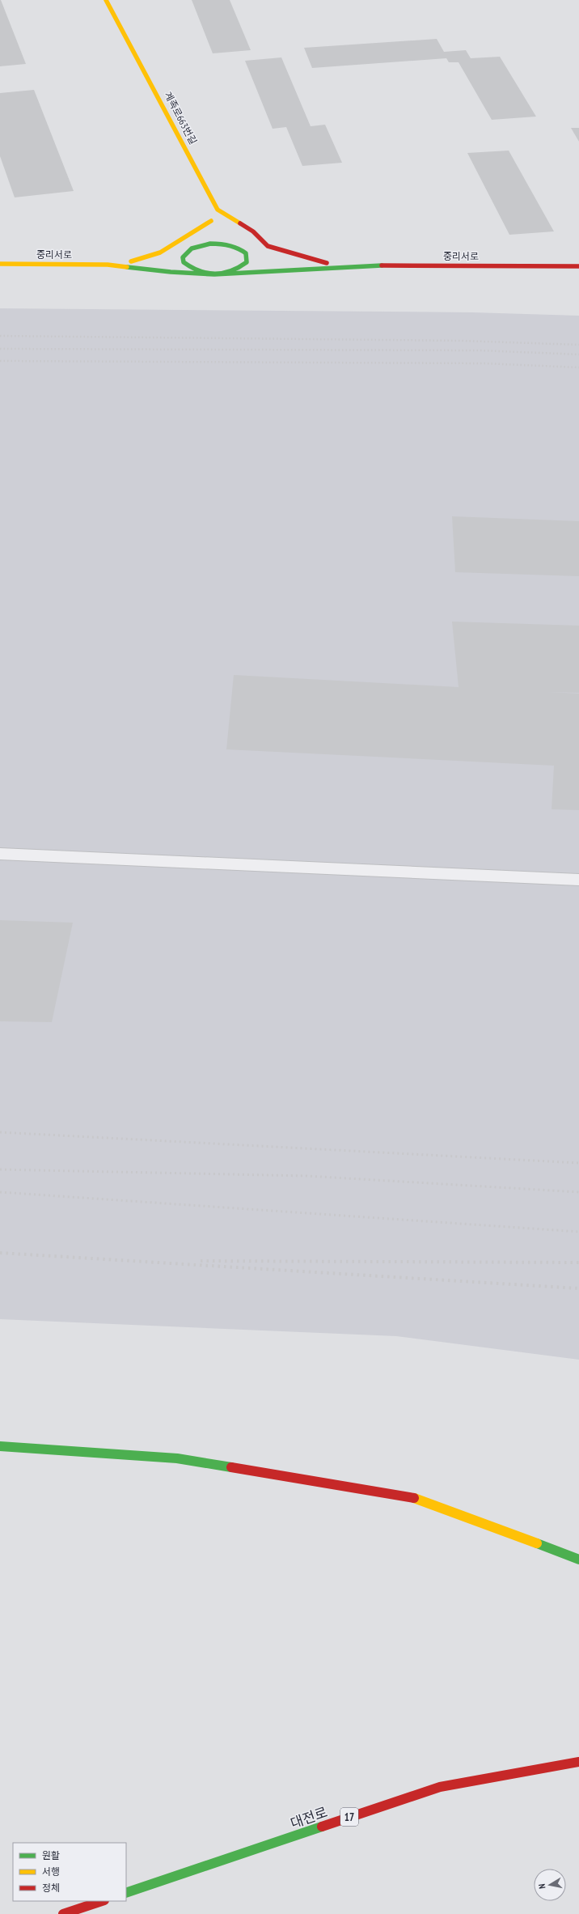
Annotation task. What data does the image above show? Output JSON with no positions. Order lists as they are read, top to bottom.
{
  "streets": {
    "main road": [
      "계족로663번길",
      "중리서로",
      "17",
      "대전로"
    ]
  },
  "legend": ["원활", "서행", "정체"],
  "north": "left"
}
